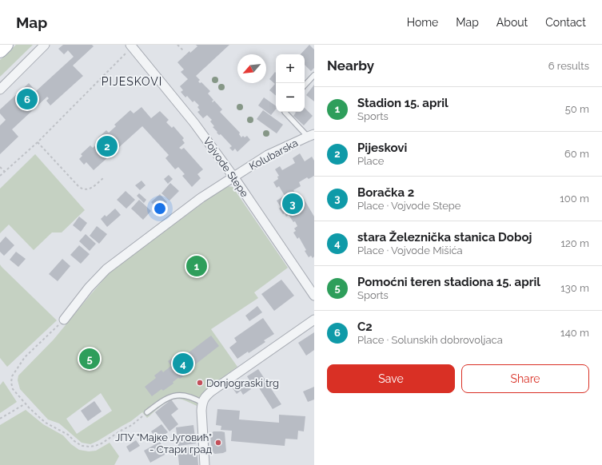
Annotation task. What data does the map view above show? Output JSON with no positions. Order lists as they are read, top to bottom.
{
  "streets": {
    "street": ["Kolubarska", "Vojvode Stepe"]
  },
  "crossings": [
    ["Kolubarska", "Vojvode Stepe"]
  ],
  "districts": ["PIJESKOVI"],
  "places": ["Donjograski trg", "ЈПУ \"Мајке Југовић\" - Стари град"],
  "north": "bottom left",
  "page": {
    "header": "Map",
    "nav": [
      "Home",
      "Map",
      "About",
      "Contact"
    ],
    "heading": ["Nearby", "6 results"],
    "map_buttons": ["+", "−"],
    "list": [
      {
        "mark": "1",
        "name": "Stadion 15. april",
        "note": "Sports",
        "value": "50 m"
      },
      {
        "mark": "2",
        "name": "Pijeskovi",
        "note": "Place",
        "value": "60 m"
      },
      {
        "mark": "3",
        "name": "Boračka 2",
        "note": "Place · Vojvode Stepe",
        "value": "100 m"
      },
      {
        "mark": "4",
        "name": "stara Železnička stanica Doboj",
        "note": "Place · Vojvode Mišića",
        "value": "120 m"
      },
      {
        "mark": "5",
        "name": "Pomoćni teren stadiona 15. april",
        "note": "Sports",
        "value": "130 m"
      },
      {
        "mark": "6",
        "name": "C2",
        "note": "Place · Solunskih dobrovoljaca",
        "value": "140 m"
      }
    ],
    "pins": [
      "6",
      "2",
      "3",
      "1",
      "5",
      "4"
    ],
    "buttons": ["Save", "Share"]
  }
}
